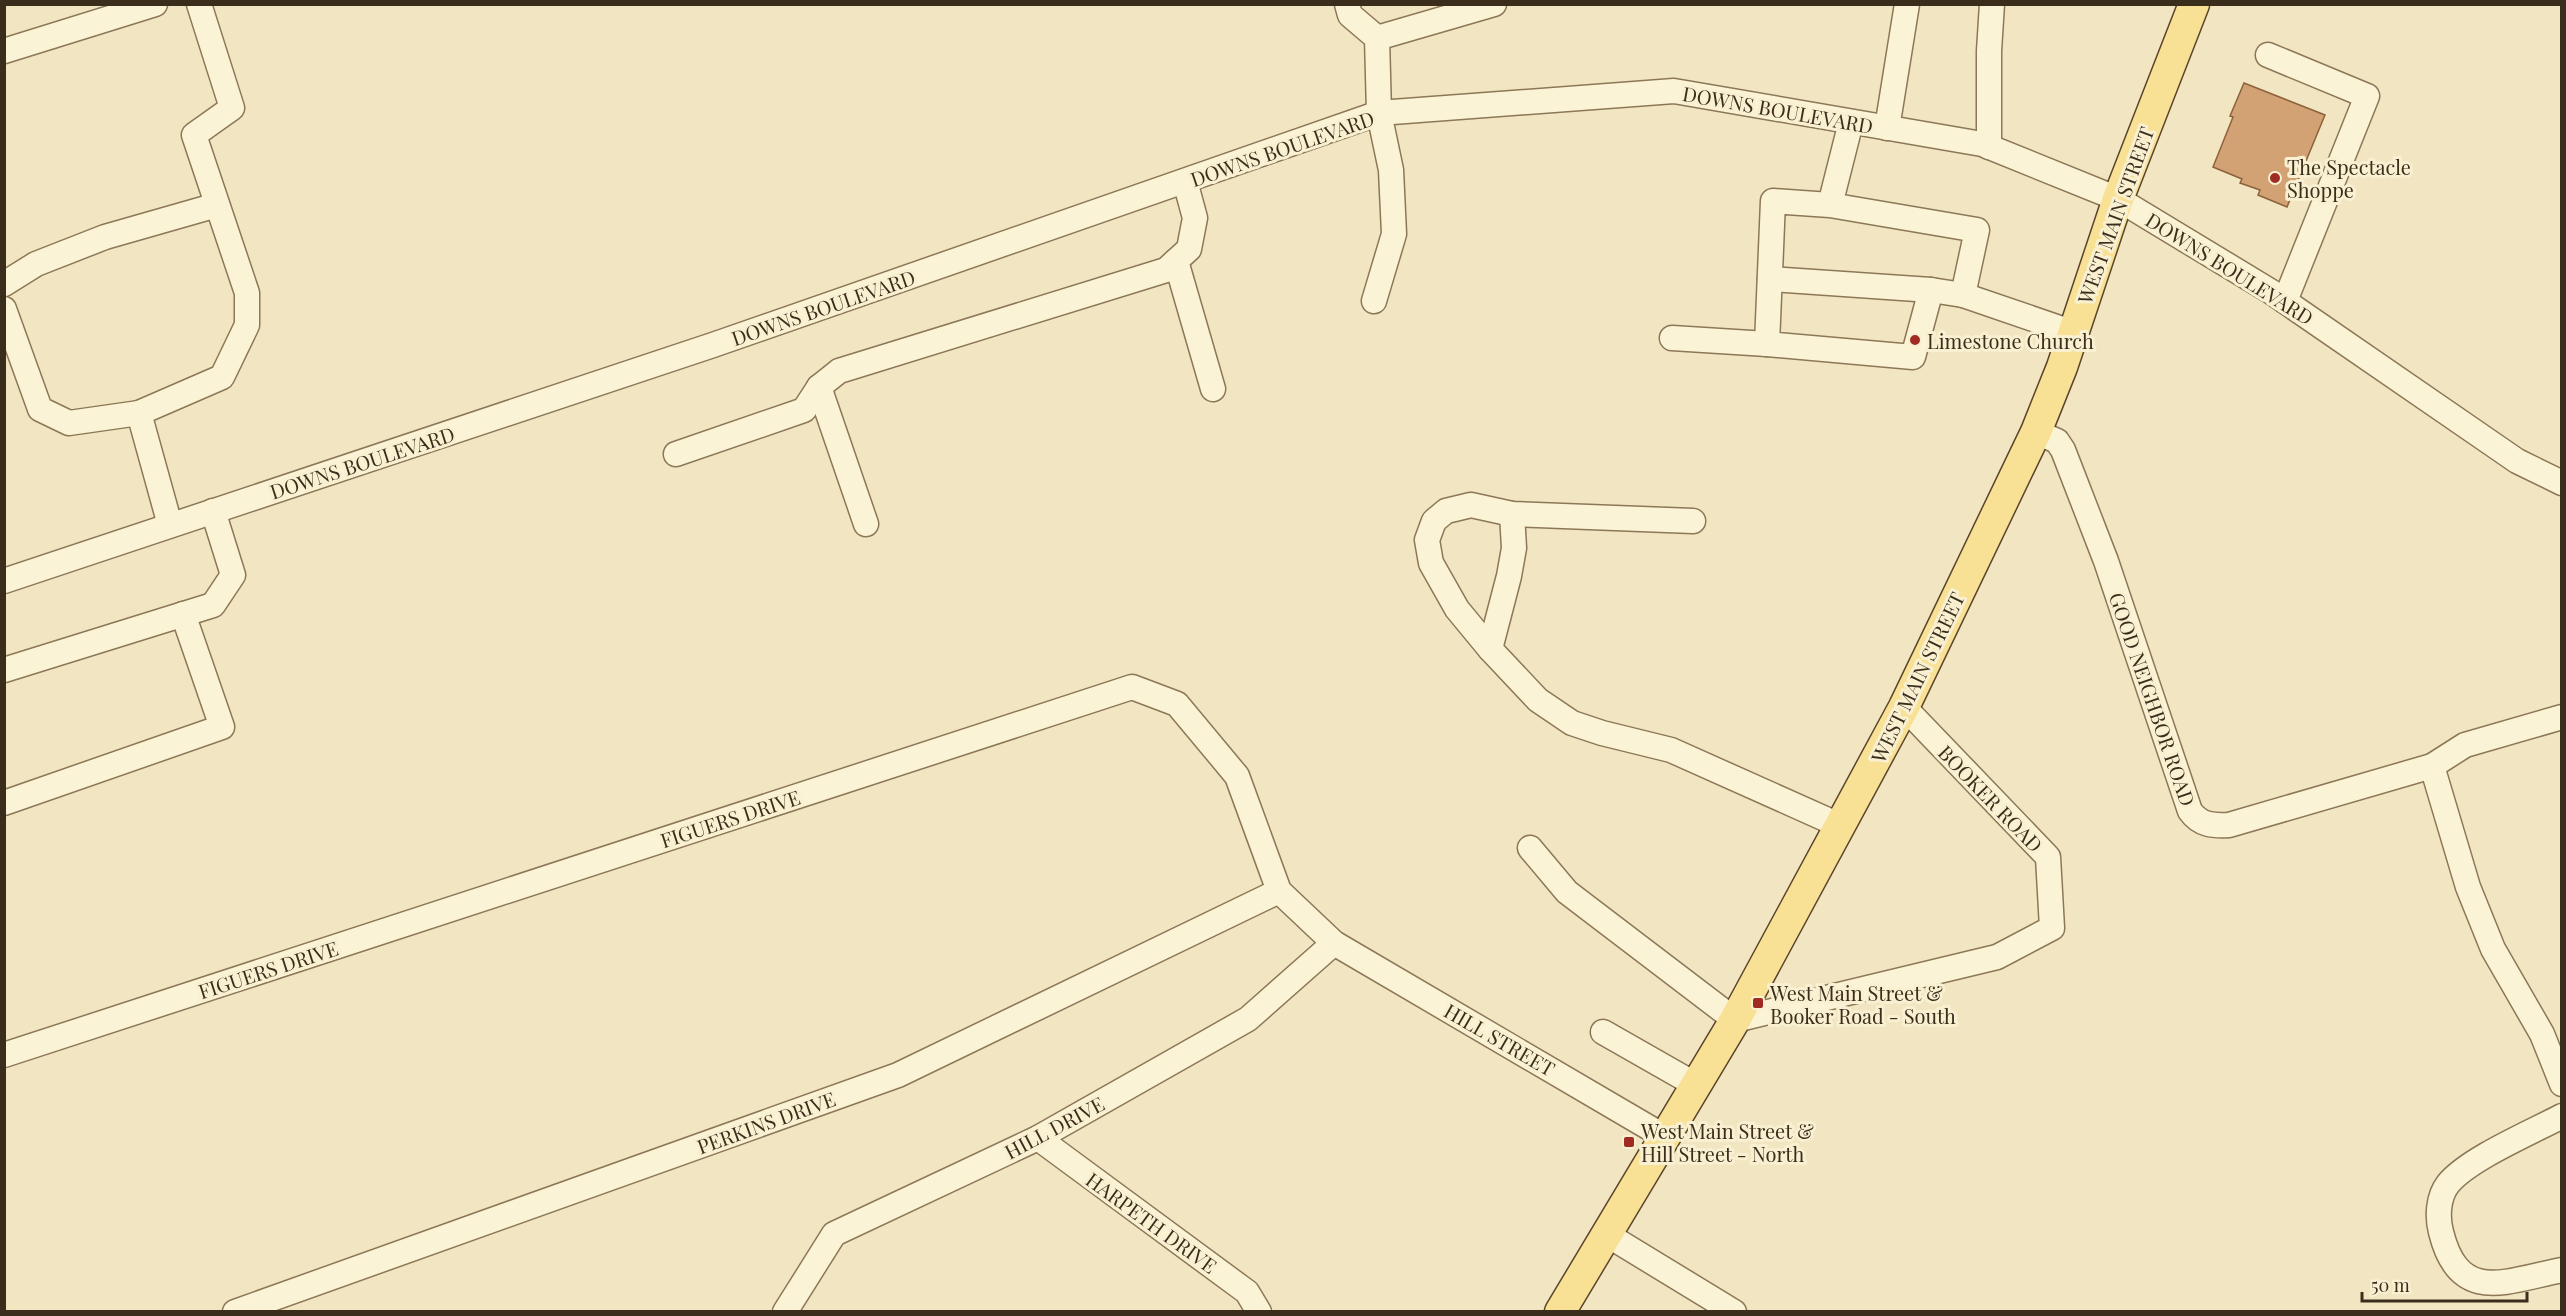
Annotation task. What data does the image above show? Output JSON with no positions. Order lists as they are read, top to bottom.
{
  "streets": {
    "main road": ["WEST MAIN STREET"],
    "street": [
      "DOWNS BOULEVARD",
      "GOOD NEIGHBOR ROAD",
      "BOOKER ROAD",
      "FIGUERS DRIVE",
      "HILL STREET",
      "PERKINS DRIVE",
      "HILL DRIVE",
      "HARPETH DRIVE"
    ]
  },
  "crossings": [
    ["DOWNS BOULEVARD", "WEST MAIN STREET"],
    ["WEST MAIN STREET", "GOOD NEIGHBOR ROAD"],
    ["WEST MAIN STREET", "BOOKER ROAD"],
    ["WEST MAIN STREET", "HILL STREET"],
    ["FIGUERS DRIVE", "HILL STREET"],
    ["FIGUERS DRIVE", "PERKINS DRIVE"],
    ["FIGUERS DRIVE", "HILL DRIVE"],
    ["HILL STREET", "HILL DRIVE"],
    ["HILL DRIVE", "HARPETH DRIVE"]
  ],
  "places": {
    "other": ["The Spectacle Shoppe", "Limestone Church"],
    "transit": ["West Main Street & Booker Road - South", "West Main Street & Hill Street - North"]
  },
  "scale_bar": "50 m"
}
